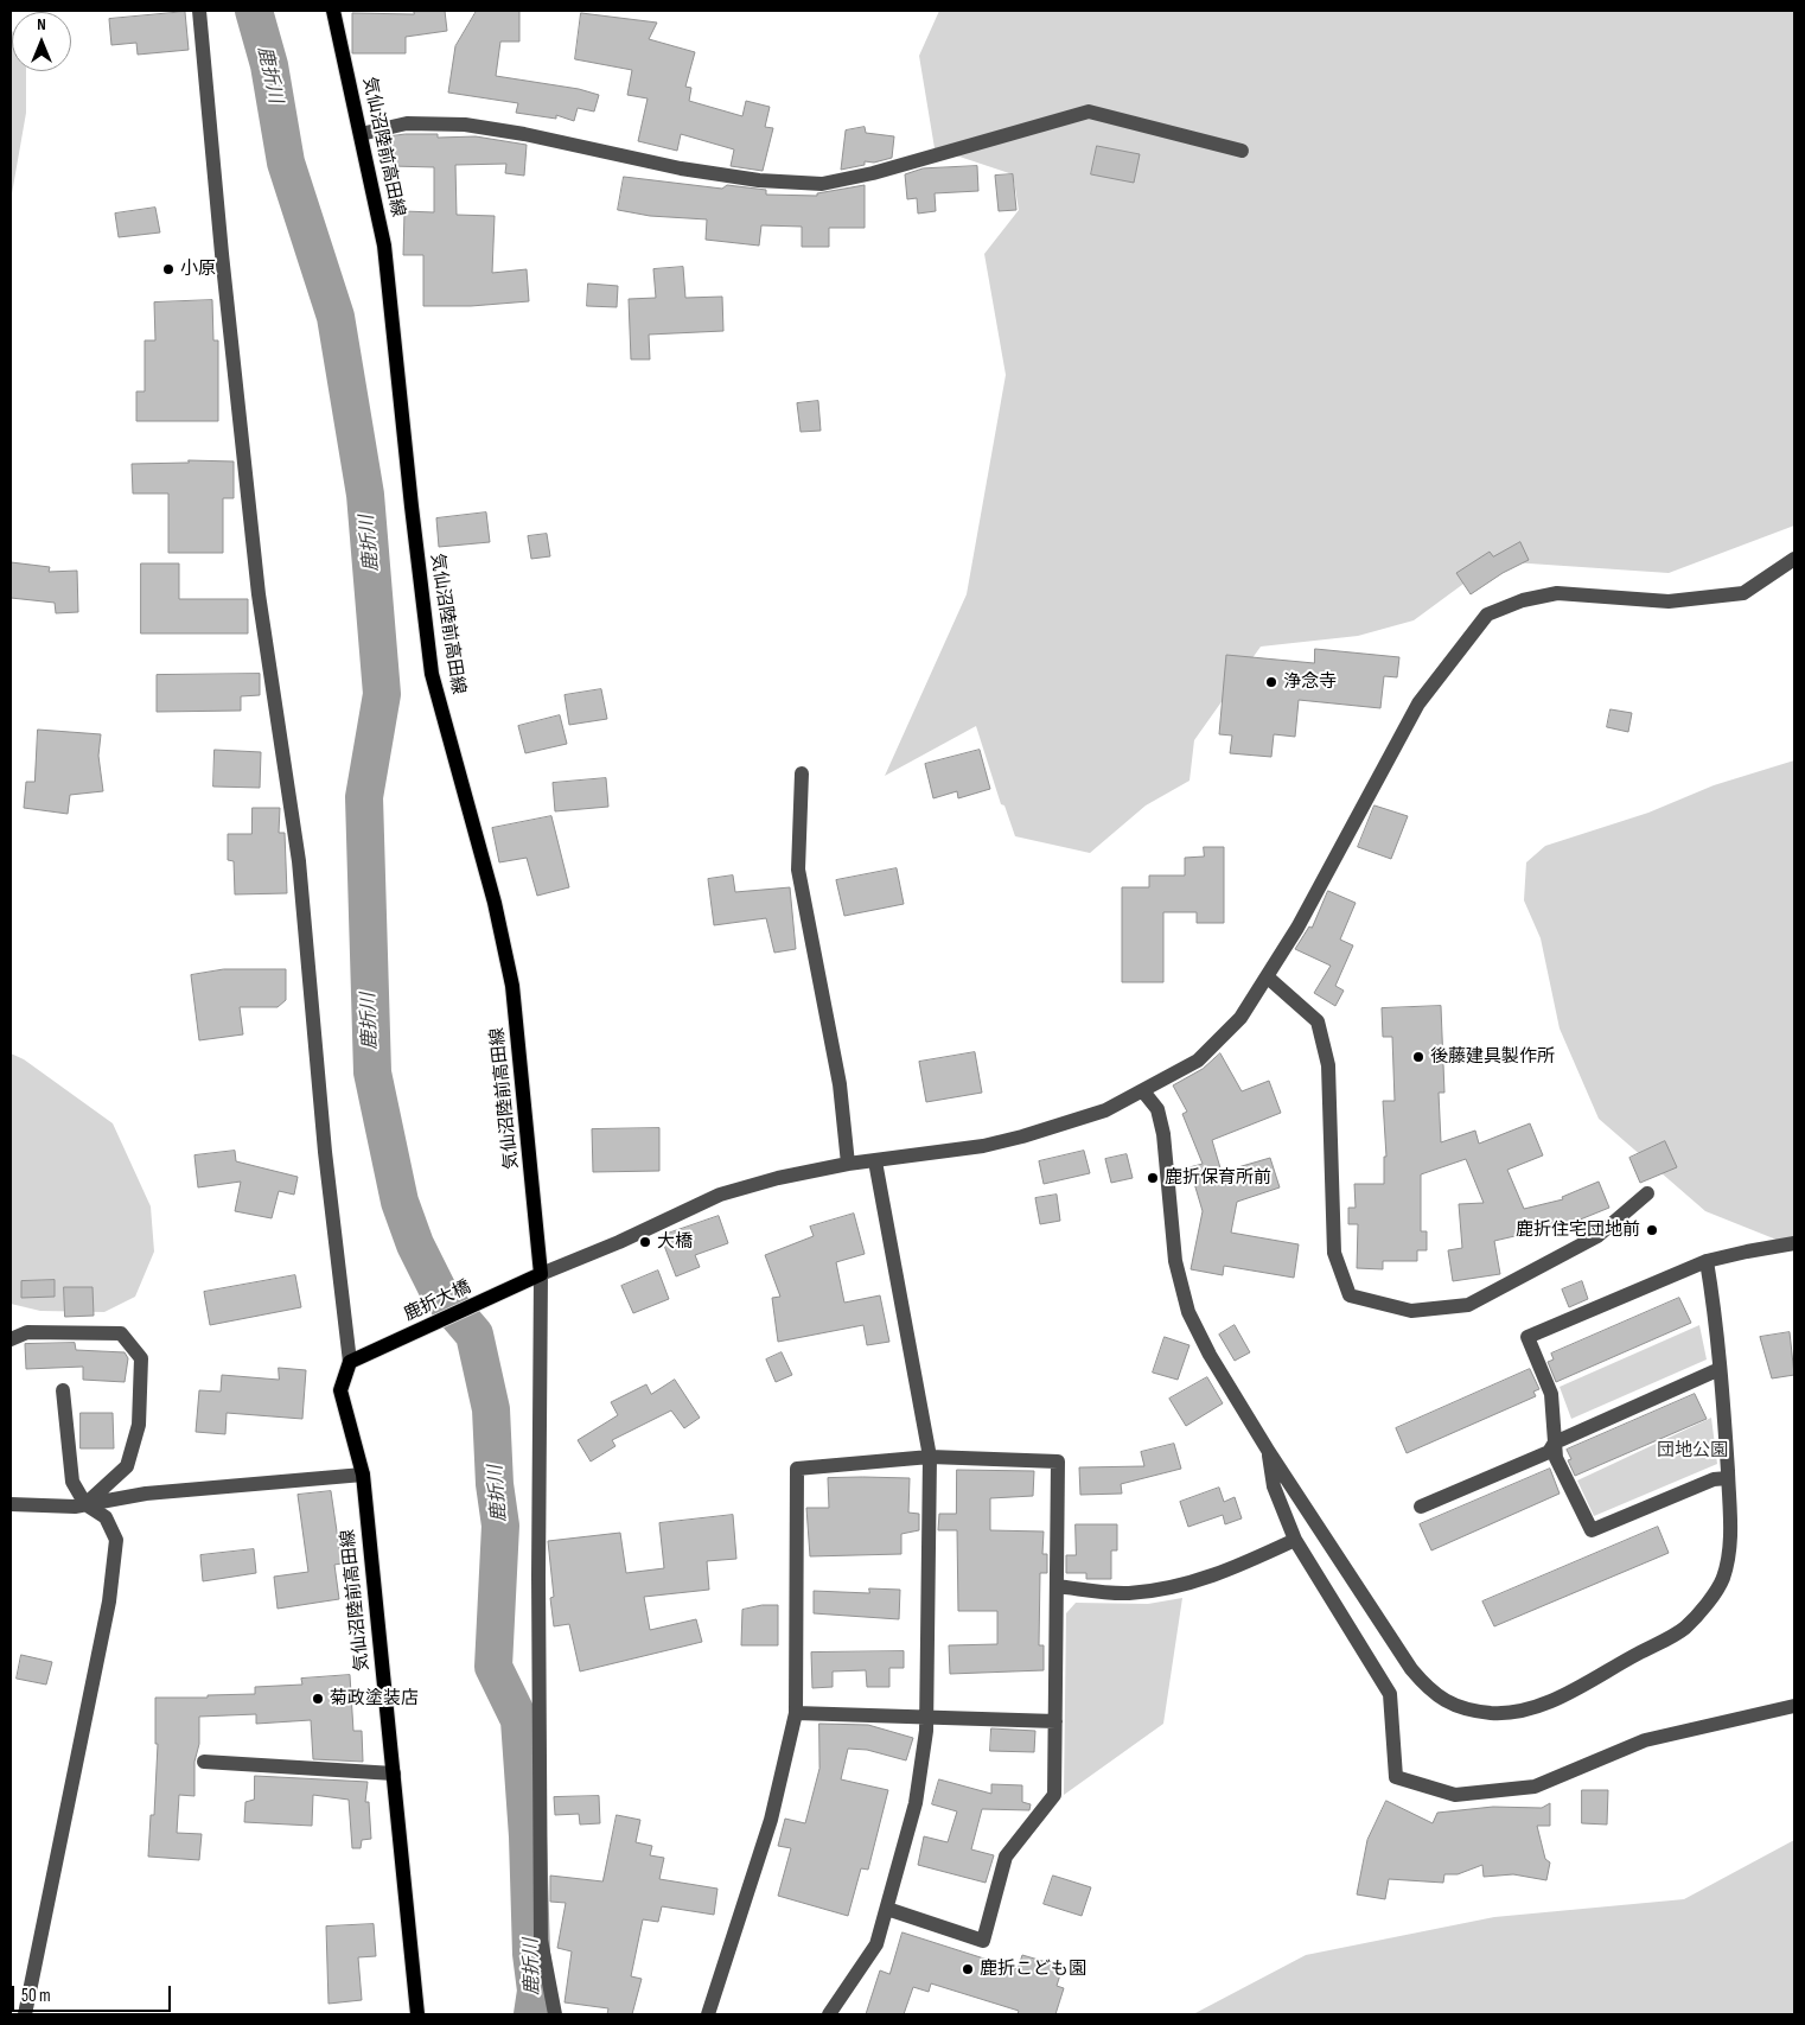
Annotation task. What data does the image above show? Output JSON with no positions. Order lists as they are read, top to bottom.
{
  "streets": {
    "main road": ["気仙沼陸前高田線", "鹿折大橋"]
  },
  "crossings": [
    ["気仙沼陸前高田線", "鹿折大橋"]
  ],
  "water": ["鹿折川"],
  "parks": ["団地公園"],
  "places": [
    "小原",
    "浄念寺",
    "後藤建具製作所",
    "鹿折保育所前",
    "鹿折住宅団地前",
    "大橋",
    "菊政塗装店",
    "鹿折こども園"
  ],
  "scale_bar": "50 m",
  "north": "top"
}
